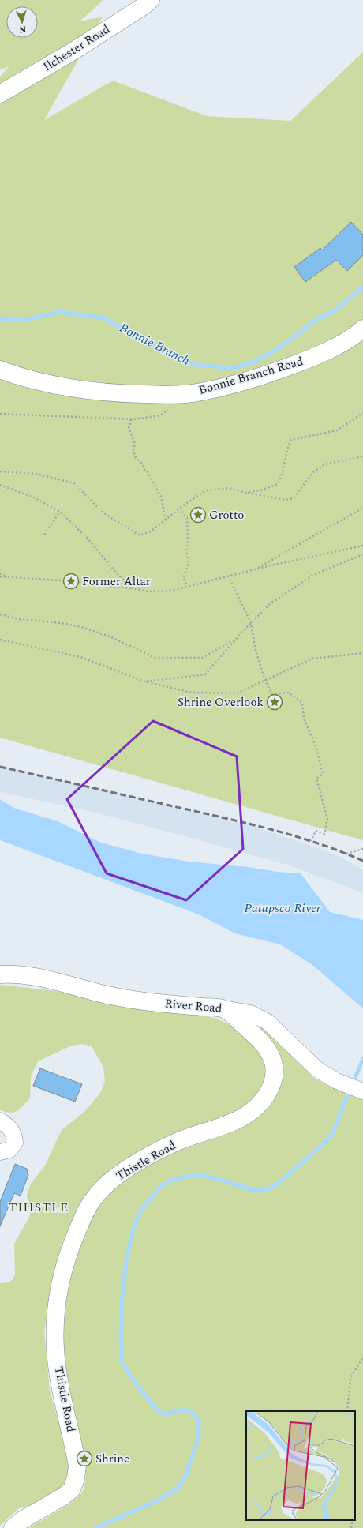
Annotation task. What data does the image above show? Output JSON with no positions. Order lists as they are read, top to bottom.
{
  "streets": {
    "street": [
      "Ilchester Road",
      "Bonnie Branch Road",
      "River Road",
      "Thistle Road"
    ]
  },
  "crossings": [
    ["River Road", "Thistle Road"]
  ],
  "districts": ["THISTLE"],
  "water": ["Bonnie Branch", "Patapsco River"],
  "places": {
    "place": [
      "Grotto",
      "Former Altar",
      "Shrine Overlook",
      "Shrine"
    ]
  },
  "north": "bottom"
}
